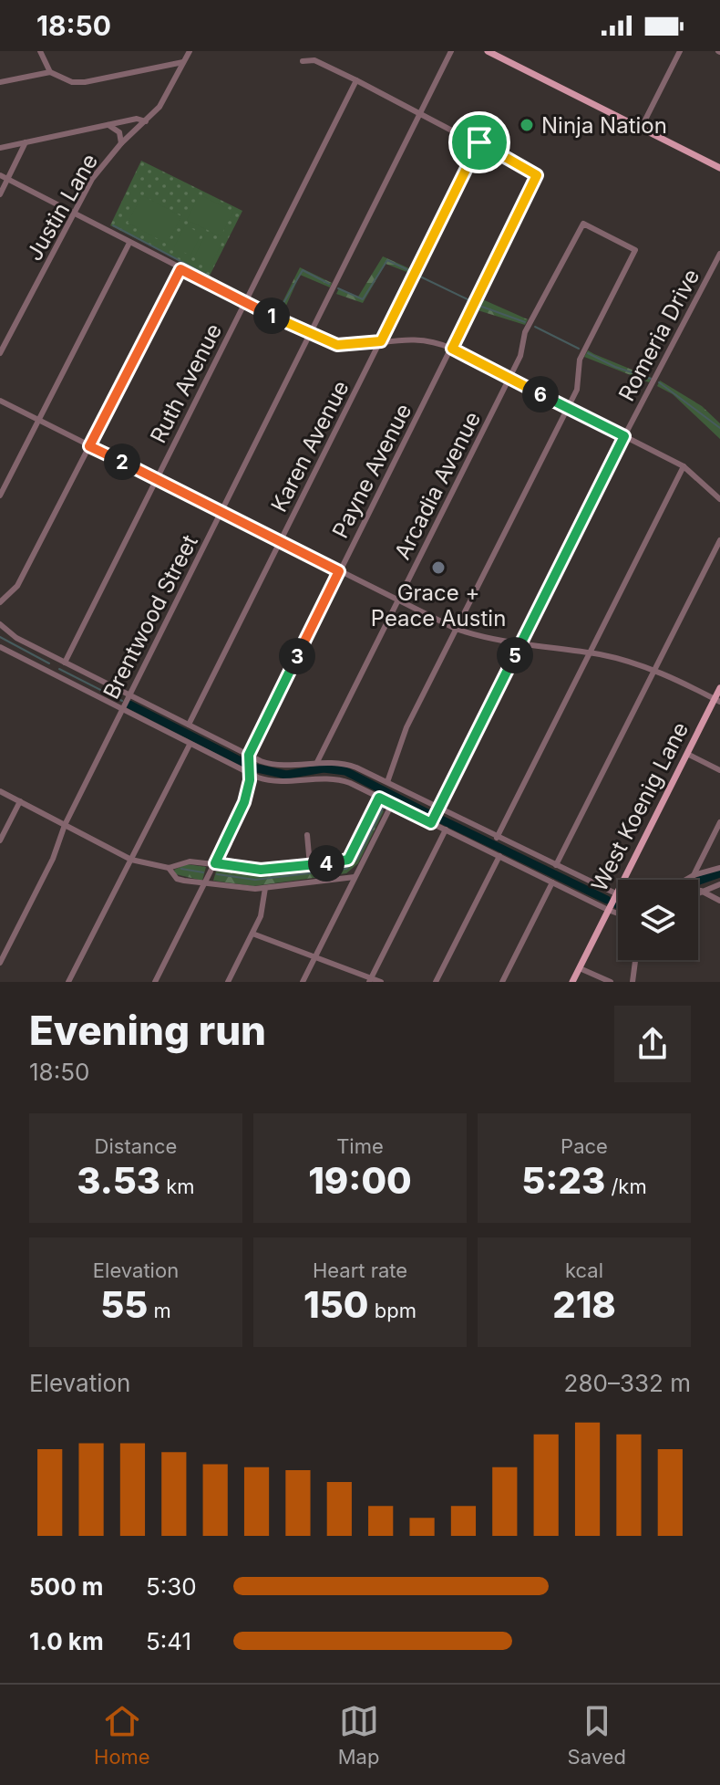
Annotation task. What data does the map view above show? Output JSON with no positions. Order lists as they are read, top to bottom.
{
  "streets": {
    "main road": ["West Koenig Lane"],
    "street": [
      "Justin Lane",
      "Romeria Drive",
      "Ruth Avenue",
      "Karen Avenue",
      "Payne Avenue",
      "Arcadia Avenue",
      "Brentwood Street"
    ]
  },
  "crossings": [
    ["Karen Avenue", "Payne Avenue"]
  ],
  "places": ["Ninja Nation", "Grace + Peace Austin"],
  "page": {
    "status": "18:50",
    "pins": [
      "1",
      "6",
      "2",
      "5",
      "3",
      "4"
    ],
    "heading": ["Evening run", "18:50"],
    "stats": [
      ["Distance", "3.53 km"],
      ["Time", "19:00"],
      ["Pace", "5:23 /km"],
      ["Elevation", "55 m"],
      ["Heart rate", "150 bpm"],
      ["kcal", "218"]
    ],
    "chart": ["Elevation", "280–332 m"],
    "list": [
      {
        "name": "500 m",
        "note": "5:30"
      },
      {
        "name": "1.0 km",
        "note": "5:41"
      }
    ],
    "tabs": ["Home", "Map", "Saved"]
  }
}
